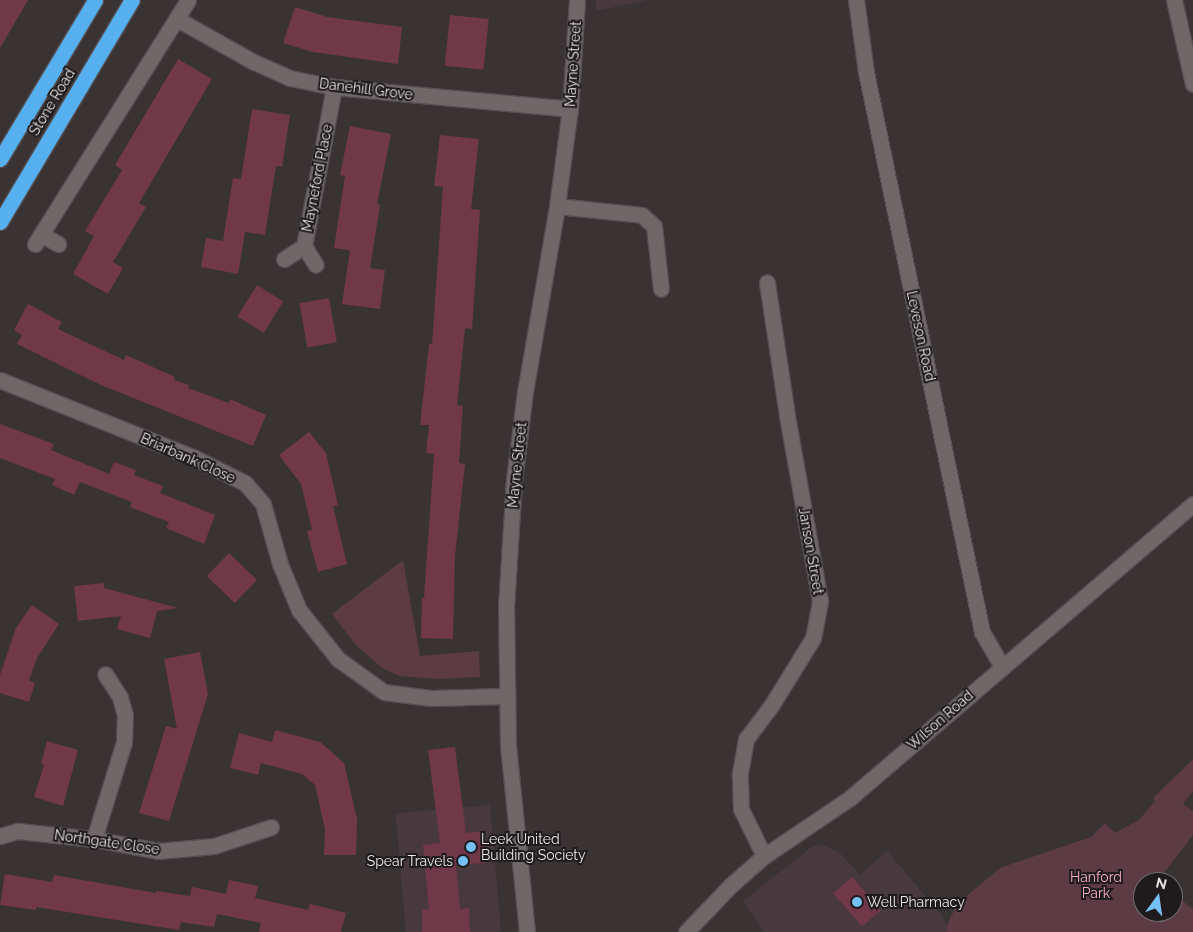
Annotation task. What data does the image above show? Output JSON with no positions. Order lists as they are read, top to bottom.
{
  "streets": {
    "highway": ["Stone Road"],
    "street": [
      "Mayne Street",
      "Danehill Grove",
      "Mayneford Place",
      "Leveson Road",
      "Briarbank Close",
      "Janson Street",
      "Wilson Road",
      "Northgate Close"
    ]
  },
  "crossings": [
    ["Mayne Street", "Danehill Grove"],
    ["Mayne Street", "Briarbank Close"],
    ["Danehill Grove", "Mayneford Place"],
    ["Leveson Road", "Wilson Road"],
    ["Janson Street", "Wilson Road"]
  ],
  "parks": ["Hanford Park"],
  "places": ["Leek United Building Society", "Spear Travels", "Well Pharmacy"],
  "north": "top"
}
